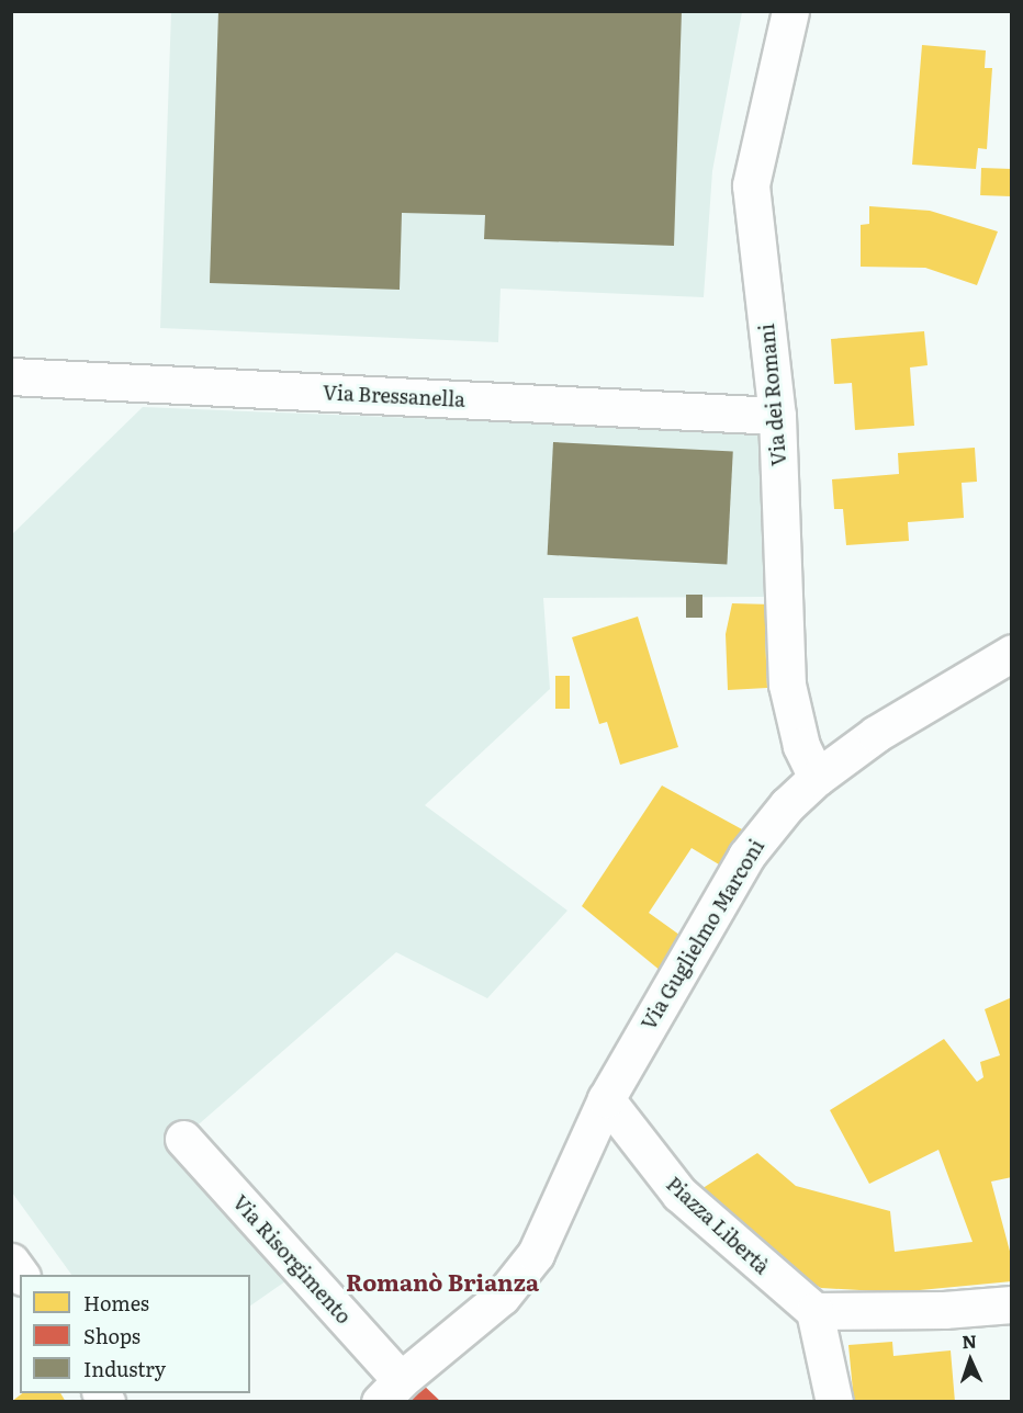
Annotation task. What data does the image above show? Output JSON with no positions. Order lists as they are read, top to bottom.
{
  "streets": {
    "street": [
      "Via dei Romani",
      "Via Bressanella",
      "Via Guglielmo Marconi",
      "Piazza Libertà",
      "Via Risorgimento"
    ]
  },
  "crossings": [
    ["Via dei Romani", "Via Bressanella"],
    ["Via dei Romani", "Via Guglielmo Marconi"],
    ["Via Guglielmo Marconi", "Piazza Libertà"],
    ["Via Guglielmo Marconi", "Via Risorgimento"]
  ],
  "districts": ["Romanò Brianza"],
  "legend": ["Homes", "Shops", "Industry"],
  "north": "top"
}
